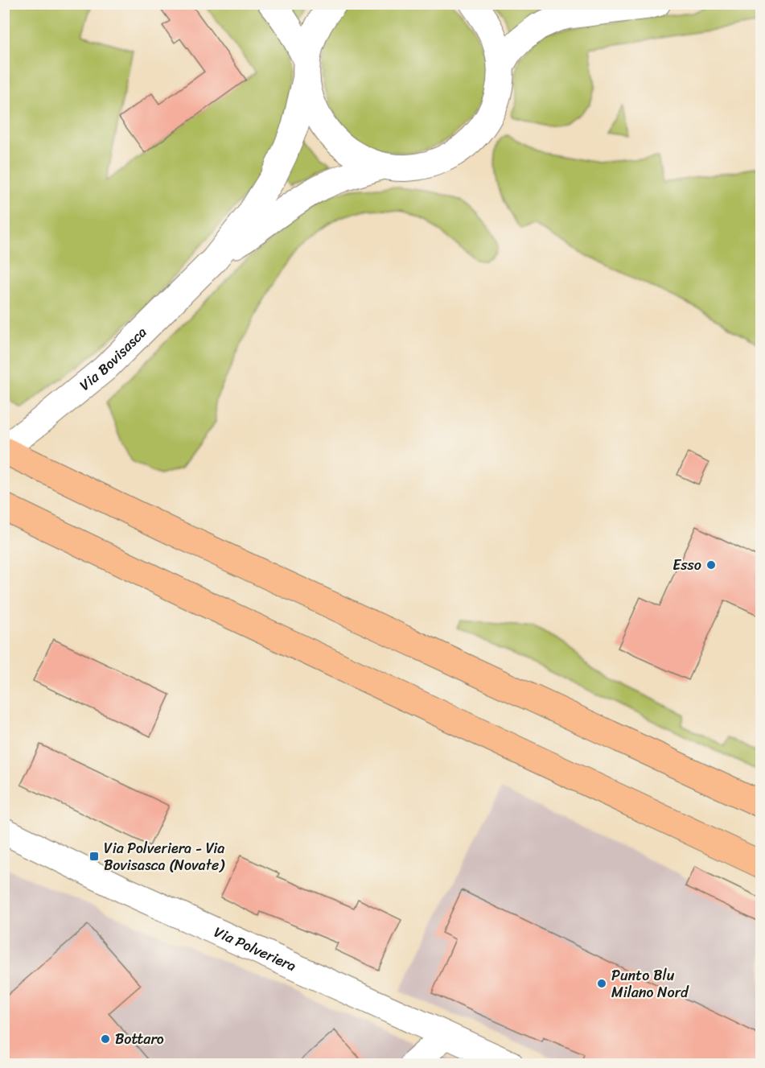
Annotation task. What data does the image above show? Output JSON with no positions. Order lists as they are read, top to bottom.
{
  "streets": {
    "street": ["Via Bovisasca", "Via Polveriera"]
  },
  "places": {
    "other": ["Esso", "Punto Blu Milano Nord", "Bottaro"],
    "transit": ["Via Polveriera - Via Bovisasca (Novate)"]
  }
}
